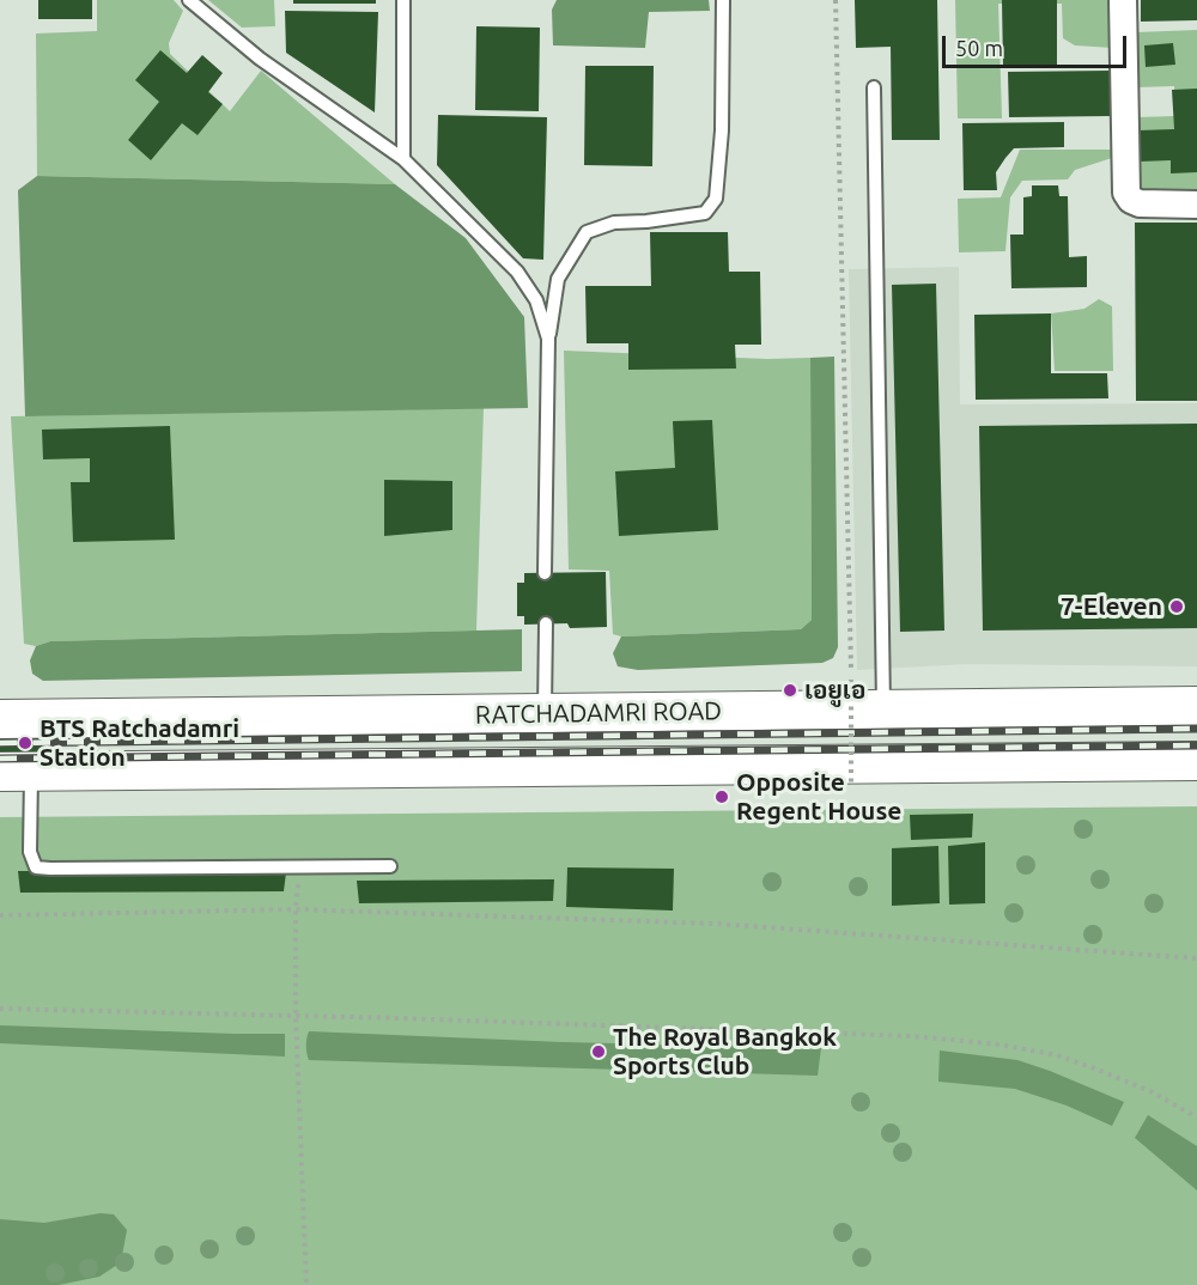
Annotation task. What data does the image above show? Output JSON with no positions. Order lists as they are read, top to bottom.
{
  "streets": {
    "main road": ["RATCHADAMRI ROAD"]
  },
  "places": [
    "7-Eleven",
    "เอยูเอ",
    "BTS Ratchadamri Station",
    "Opposite Regent House",
    "The Royal Bangkok Sports Club"
  ],
  "scale_bar": "50 m"
}
